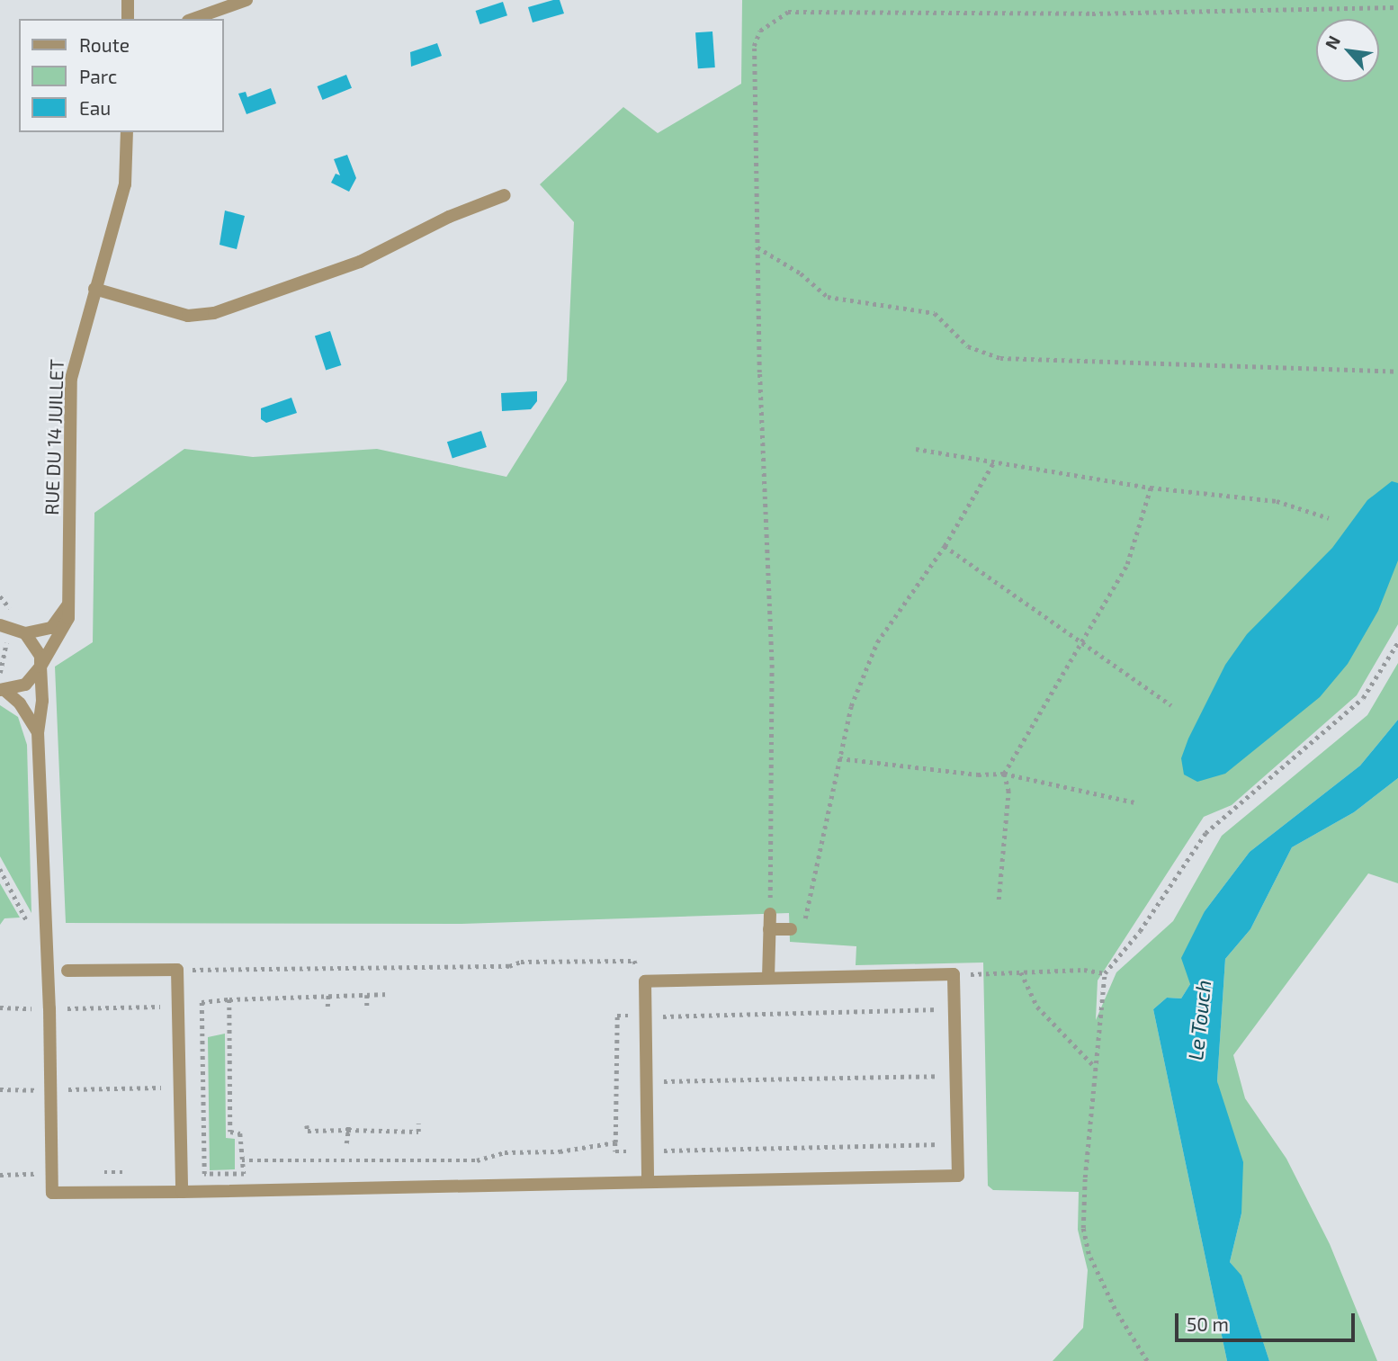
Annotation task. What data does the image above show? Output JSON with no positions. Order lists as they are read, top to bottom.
{
  "streets": {
    "street": ["RUE DU 14 JUILLET"]
  },
  "water": ["Le Touch"],
  "legend": ["Route", "Parc", "Eau"],
  "scale_bar": "50 m",
  "north": "top left"
}
